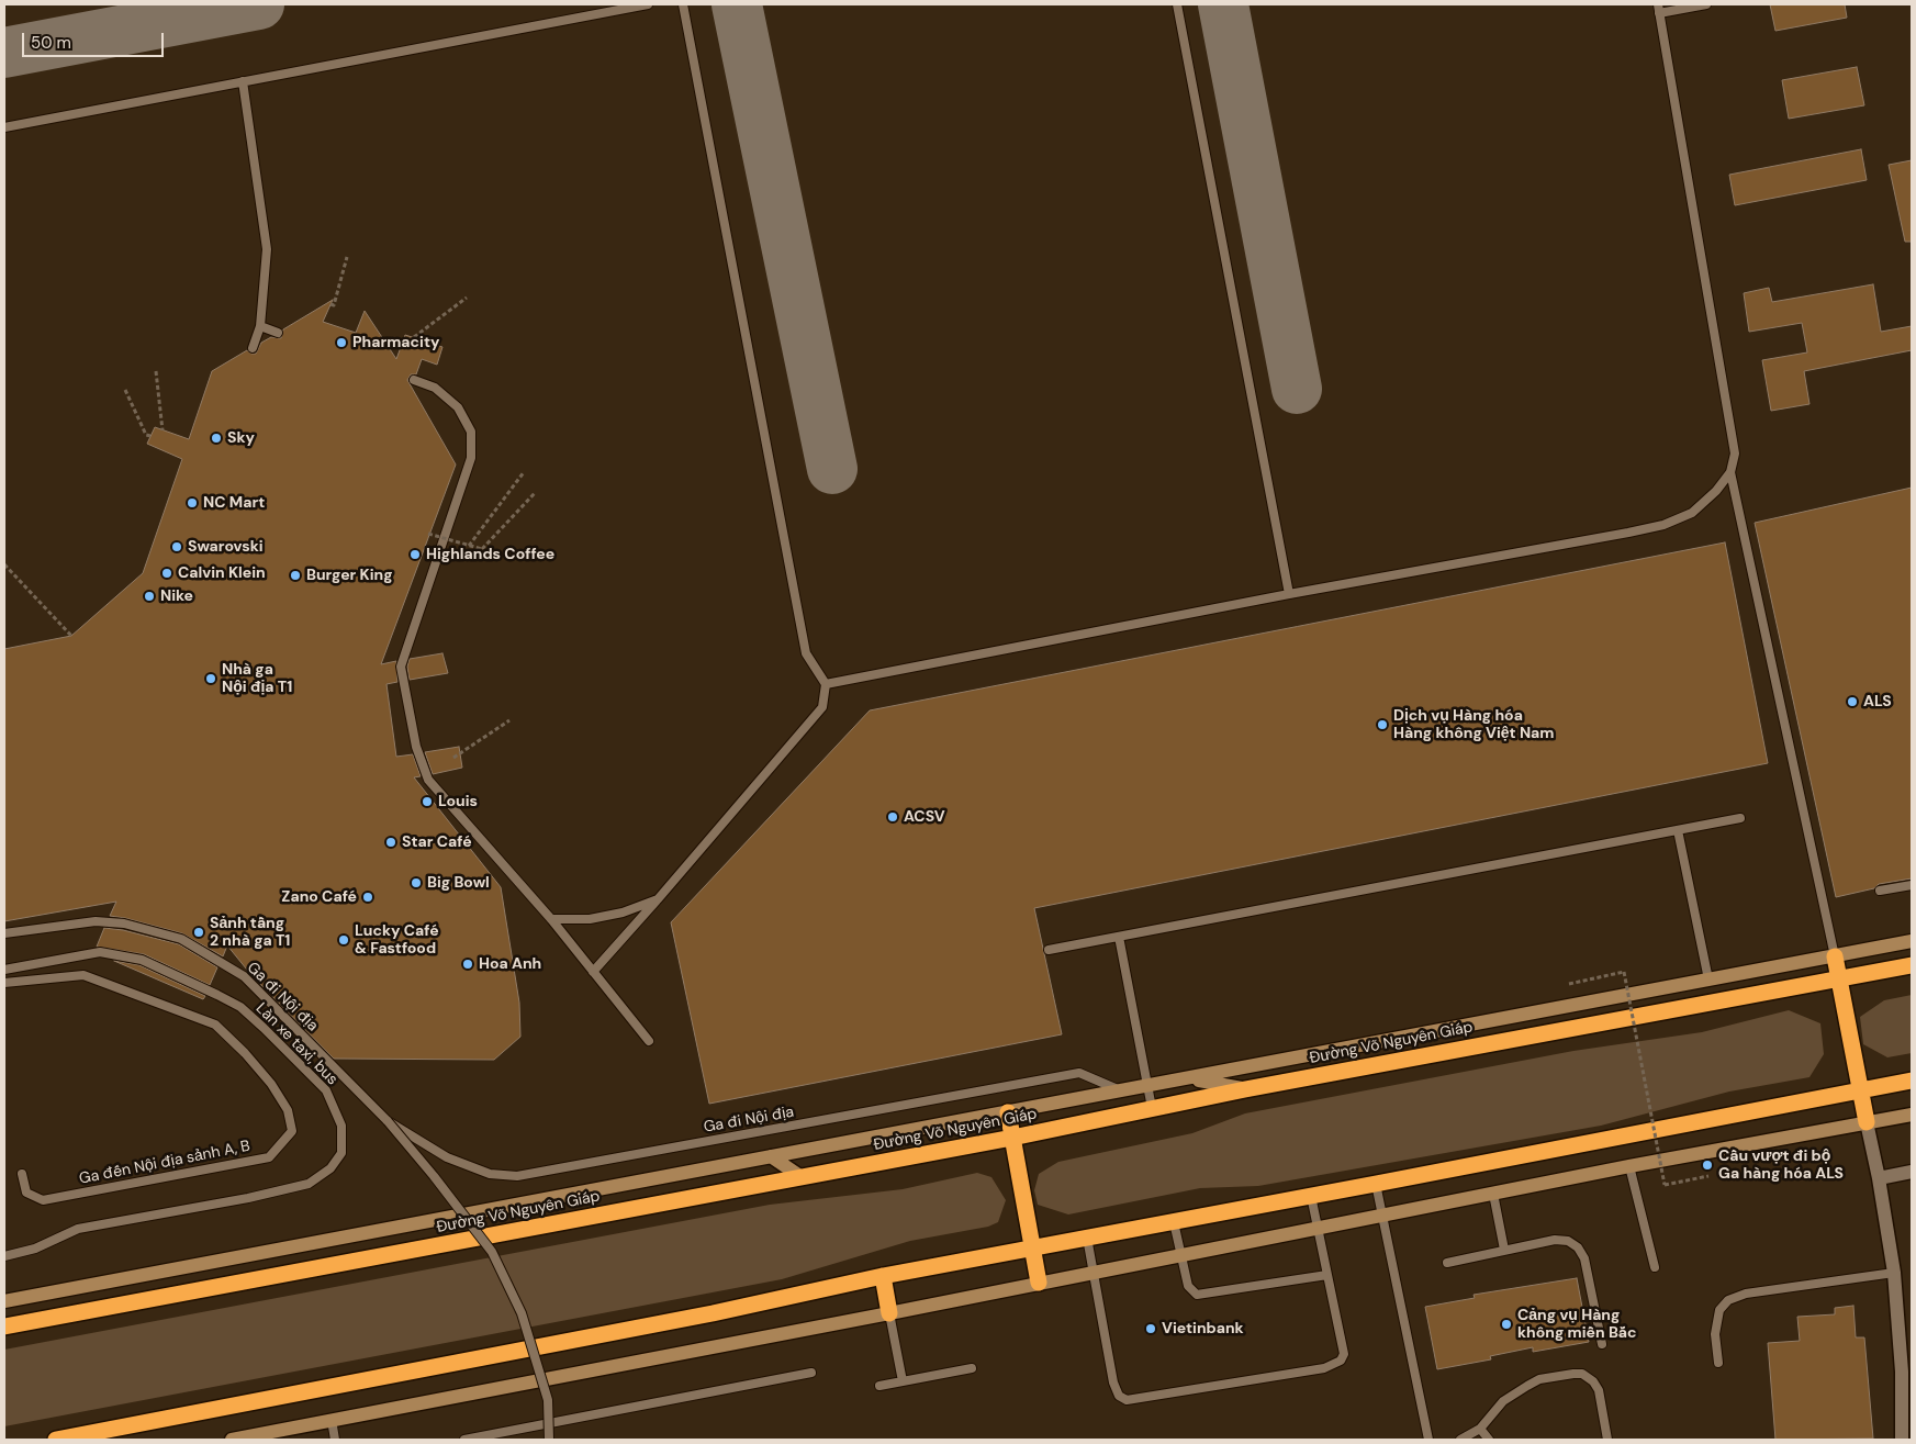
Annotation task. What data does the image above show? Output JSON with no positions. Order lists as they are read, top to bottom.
{
  "streets": {
    "highway": ["Đường Võ Nguyên Giáp"],
    "lane": ["Ga đi Nội địa", "Làn xe taxi, bus", "Ga đến Nội địa sảnh A, B"]
  },
  "crossings": [
    ["Ga đi Nội địa", "Đường Võ Nguyên Giáp"]
  ],
  "places": [
    "Pharmacity",
    "Sky",
    "NC Mart",
    "Swarovski",
    "Highlands Coffee",
    "Calvin Klein",
    "Burger King",
    "Nike",
    "Nhà ga Nội địa T1",
    "ALS",
    "Dịch vụ Hàng hóa Hàng không Việt Nam",
    "Louis",
    "ACSV",
    "Star Café",
    "Big Bowl",
    "Zano Café",
    "Sảnh tầng 2 nhà ga T1",
    "Lucky Café & Fastfood",
    "Hoa Anh",
    "Cầu vượt đi bộ Ga hàng hóa ALS",
    "Cảng vụ Hàng không miền Bắc",
    "Vietinbank"
  ],
  "scale_bar": "50 m"
}
